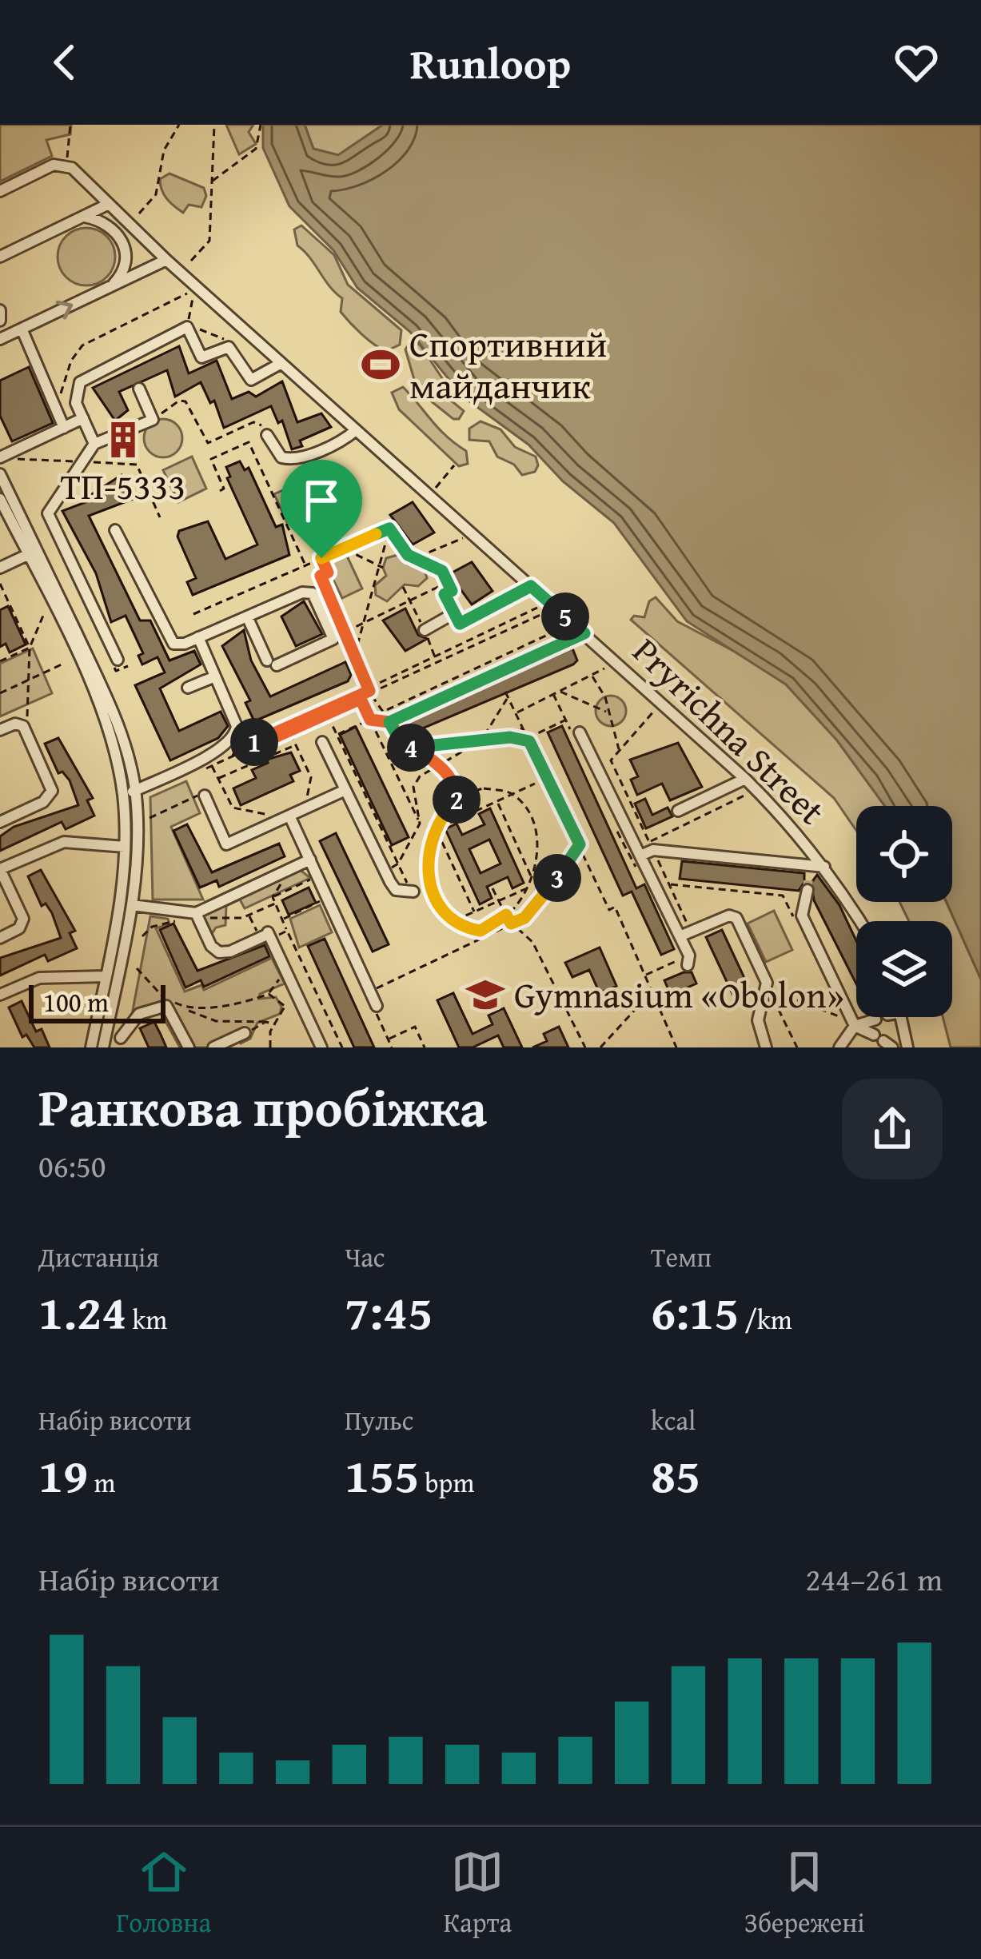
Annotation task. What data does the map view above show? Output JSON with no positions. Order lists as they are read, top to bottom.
{
  "streets": {
    "street": ["Pryrichna Street"]
  },
  "places": {
    "sports": ["Спортивний майданчик"],
    "building": ["ТП-5333"],
    "school or university": ["Gymnasium «Obolon»"]
  },
  "scale_bar": "100 m",
  "page": {
    "header": "Runloop",
    "pins": [
      "5",
      "1",
      "4",
      "2",
      "3"
    ],
    "scale": "100 m",
    "heading": ["Ранкова пробіжка", "06:50"],
    "stats": [
      ["Дистанція", "1.24 km"],
      ["Час", "7:45"],
      ["Темп", "6:15 /km"],
      ["Набір висоти", "19 m"],
      ["Пульс", "155 bpm"],
      ["kcal", "85"]
    ],
    "chart": ["Набір висоти", "244–261 m"],
    "tabs": ["Головна", "Карта", "Збережені"]
  }
}
